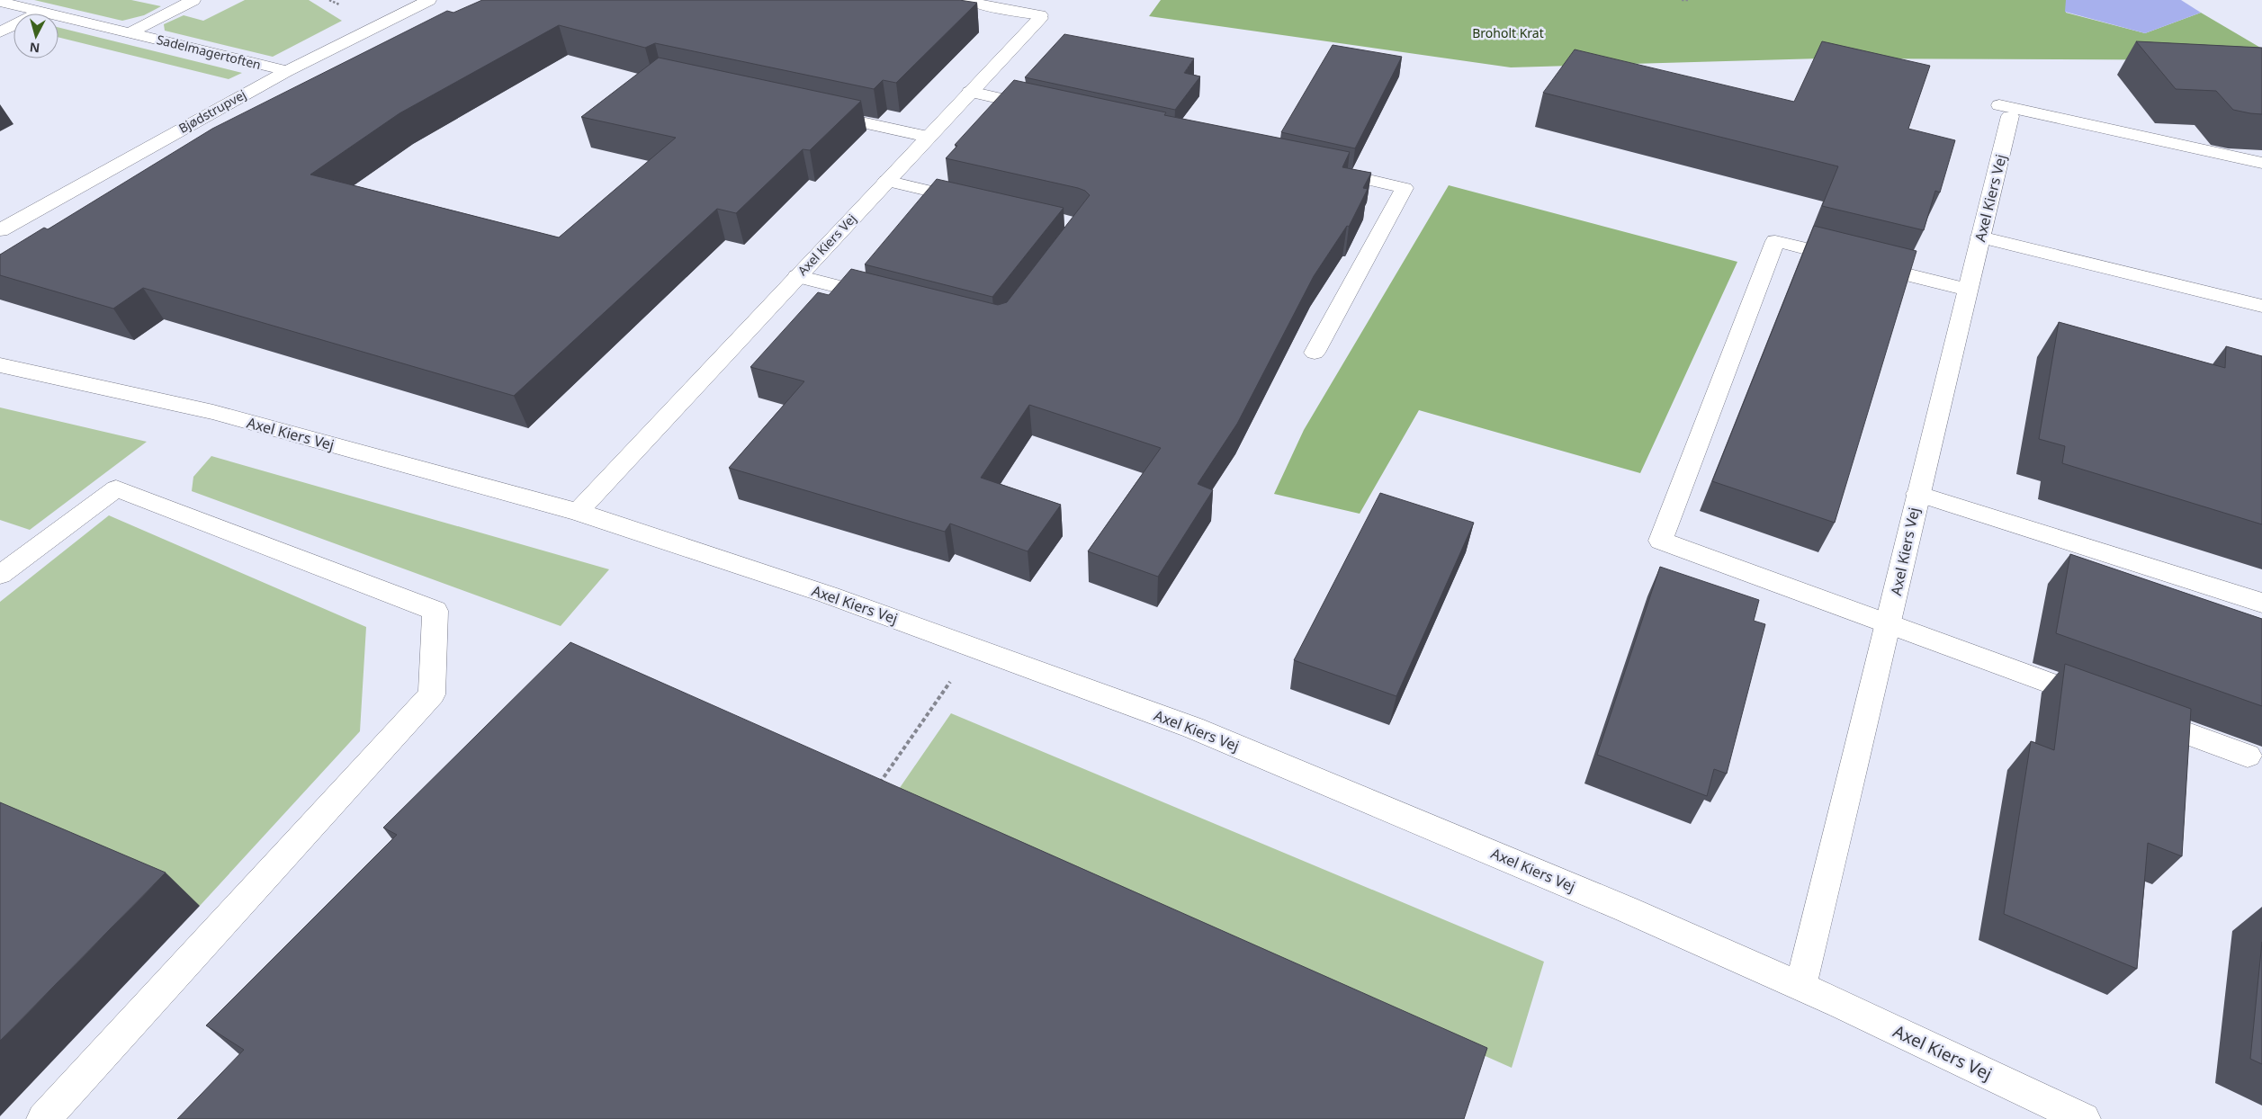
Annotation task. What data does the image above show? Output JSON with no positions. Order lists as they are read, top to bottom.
{
  "streets": {
    "street": ["Sadelmagertoften", "Bjødstrupvej", "Axel Kiers Vej"]
  },
  "crossings": [
    ["Sadelmagertoften", "Bjødstrupvej"]
  ],
  "parks": ["Broholt Krat"],
  "north": "bottom"
}
